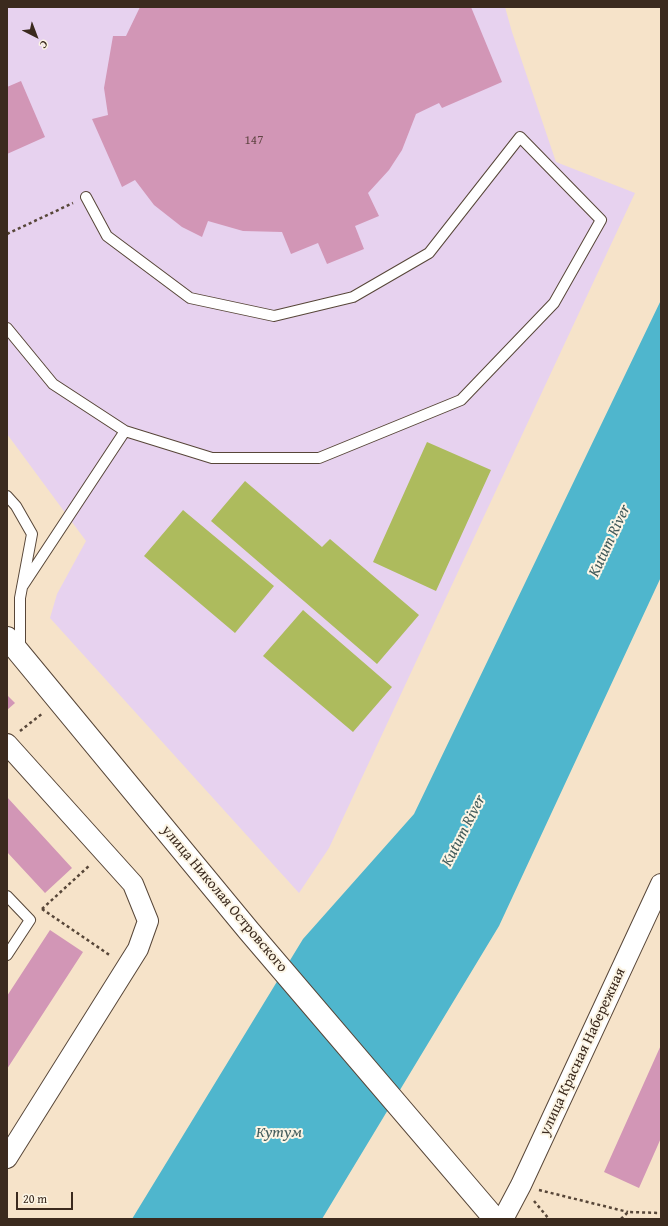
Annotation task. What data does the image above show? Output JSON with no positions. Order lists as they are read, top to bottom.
{
  "streets": {
    "main road": ["улица Николая Островского"],
    "street": ["улица Красная Набережная"]
  },
  "water": ["Kutum River", "Кутум"],
  "house_numbers": ["147"],
  "scale_bar": "20 m",
  "north": "bottom right"
}
